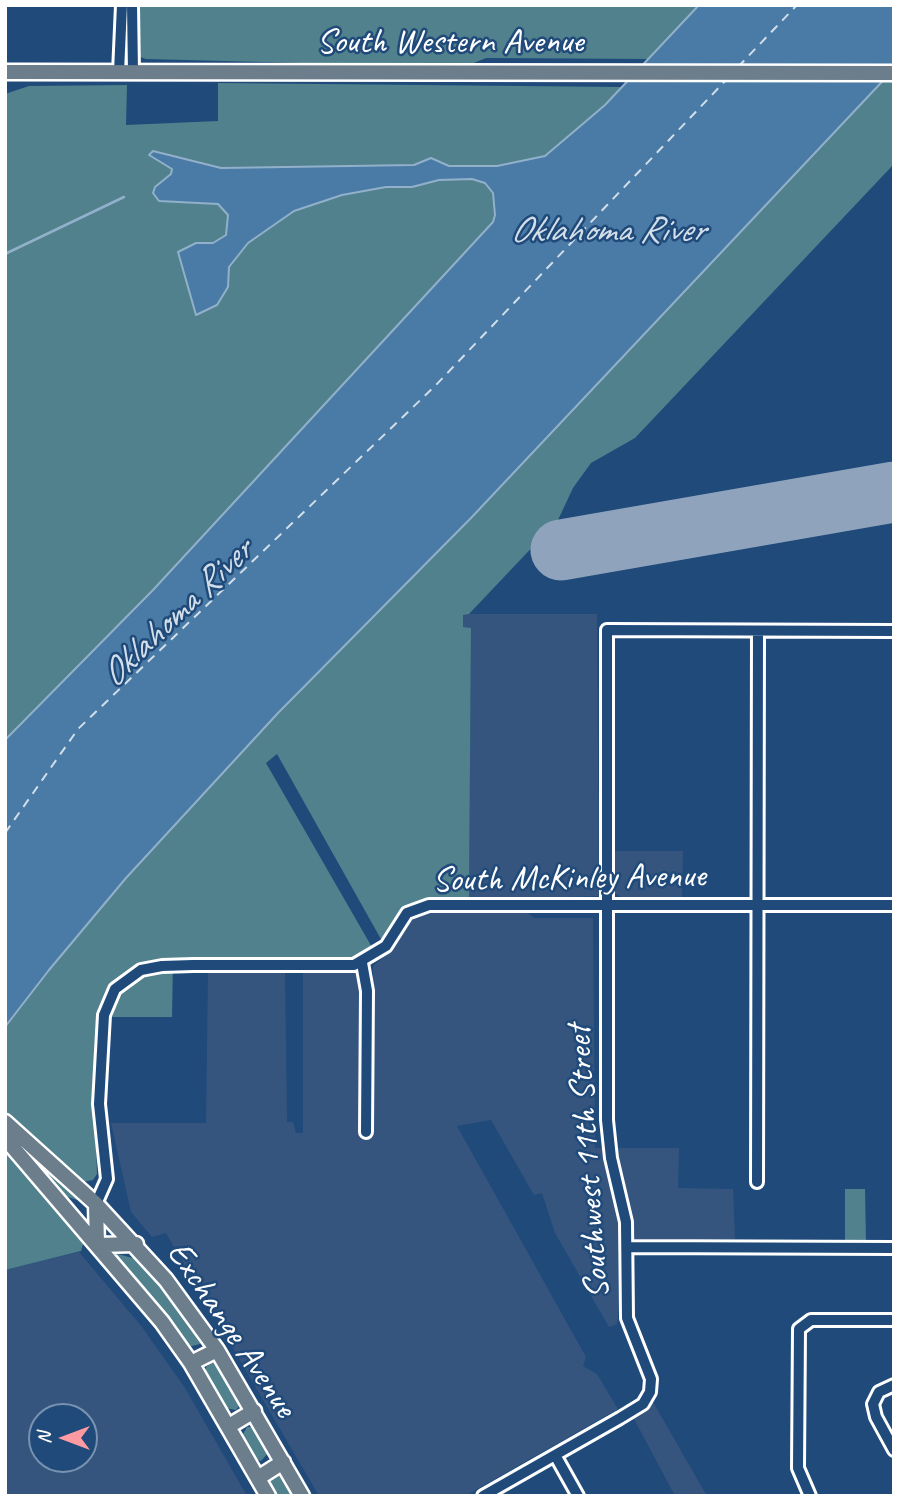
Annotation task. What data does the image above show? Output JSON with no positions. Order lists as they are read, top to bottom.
{
  "streets": {
    "main road": ["South Western Avenue", "Exchange Avenue"],
    "street": ["South McKinley Avenue", "Southwest 11th Street"]
  },
  "crossings": [
    ["South McKinley Avenue", "Southwest 11th Street"]
  ],
  "water": ["Oklahoma River"],
  "north": "left"
}
